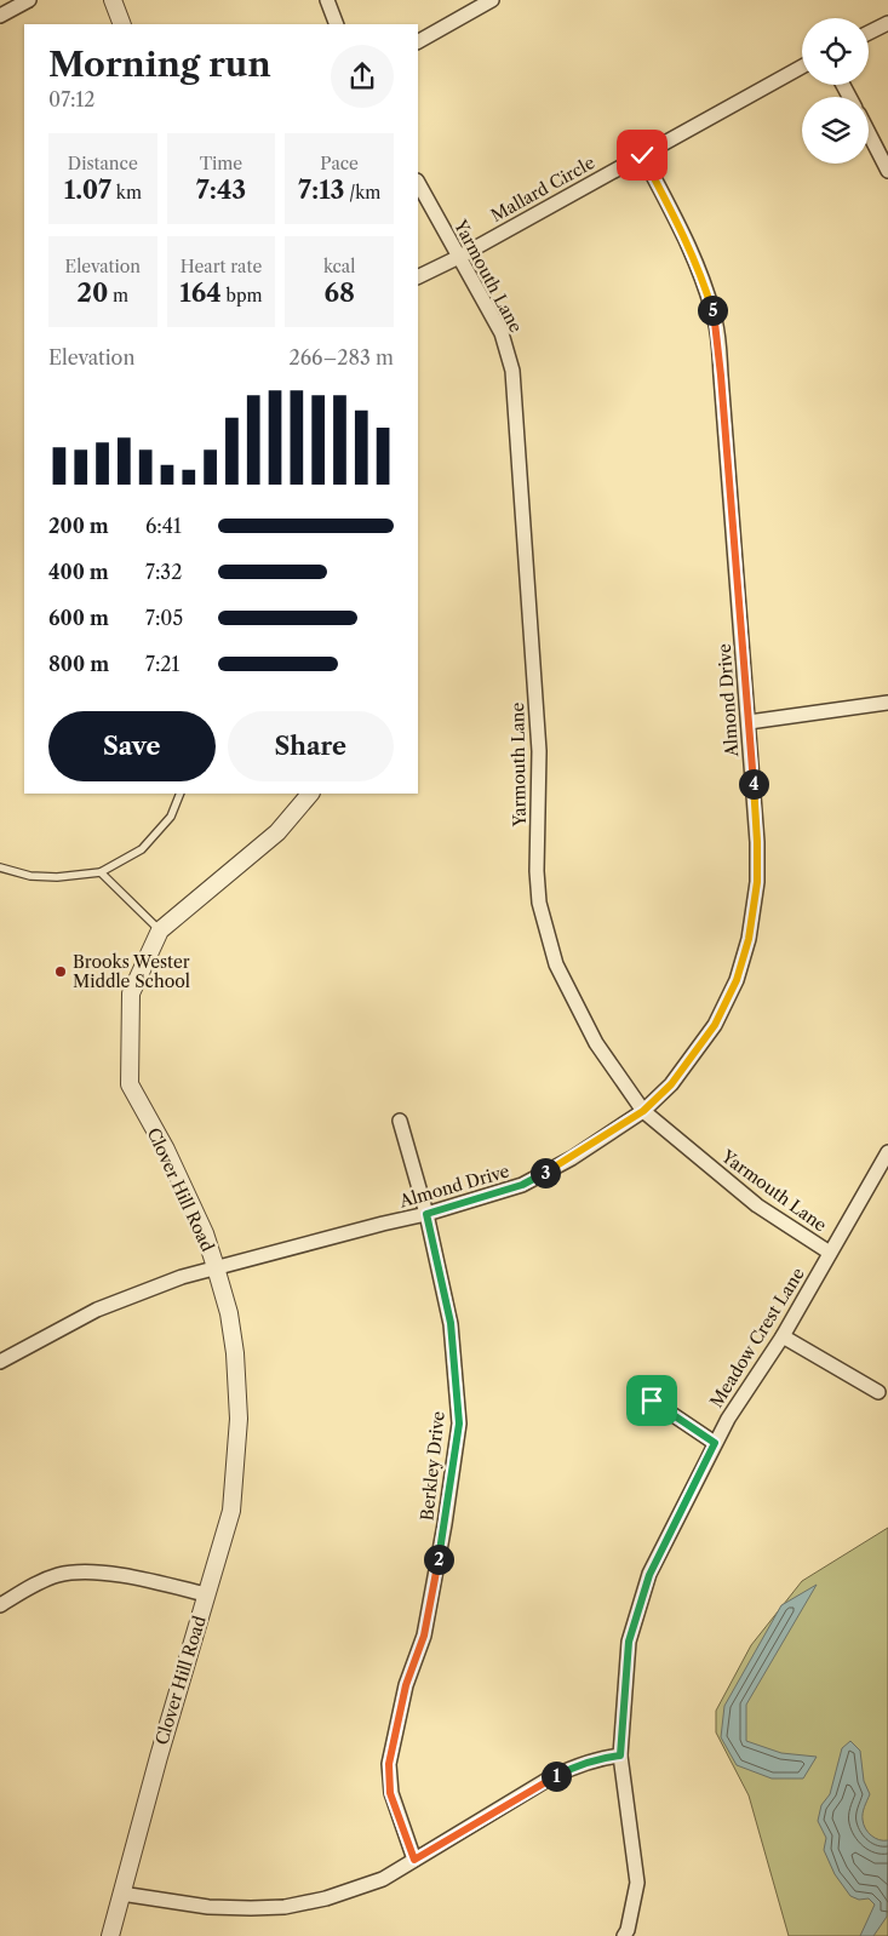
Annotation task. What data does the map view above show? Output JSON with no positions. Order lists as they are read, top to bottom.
{
  "streets": {
    "street": [
      "Mallard Circle",
      "Yarmouth Lane",
      "Almond Drive",
      "Clover Hill Road",
      "Meadow Crest Lane",
      "Berkley Drive"
    ]
  },
  "crossings": [
    ["Mallard Circle", "Yarmouth Lane"],
    ["Mallard Circle", "Almond Drive"],
    ["Yarmouth Lane", "Almond Drive"],
    ["Yarmouth Lane", "Meadow Crest Lane"],
    ["Almond Drive", "Clover Hill Road"],
    ["Almond Drive", "Berkley Drive"]
  ],
  "places": ["Brooks Wester Middle School"],
  "page": {
    "heading": ["Morning run", "07:12"],
    "stats": [
      ["Distance", "1.07 km"],
      ["Time", "7:43"],
      ["Pace", "7:13 /km"],
      ["Elevation", "20 m"],
      ["Heart rate", "164 bpm"],
      ["kcal", "68"]
    ],
    "pins": [
      "5",
      "4",
      "3",
      "2",
      "1"
    ],
    "chart": ["Elevation", "266–283 m"],
    "list": [
      {
        "name": "200 m",
        "note": "6:41"
      },
      {
        "name": "400 m",
        "note": "7:32"
      },
      {
        "name": "600 m",
        "note": "7:05"
      },
      {
        "name": "800 m",
        "note": "7:21"
      }
    ],
    "buttons": ["Save", "Share"]
  }
}
